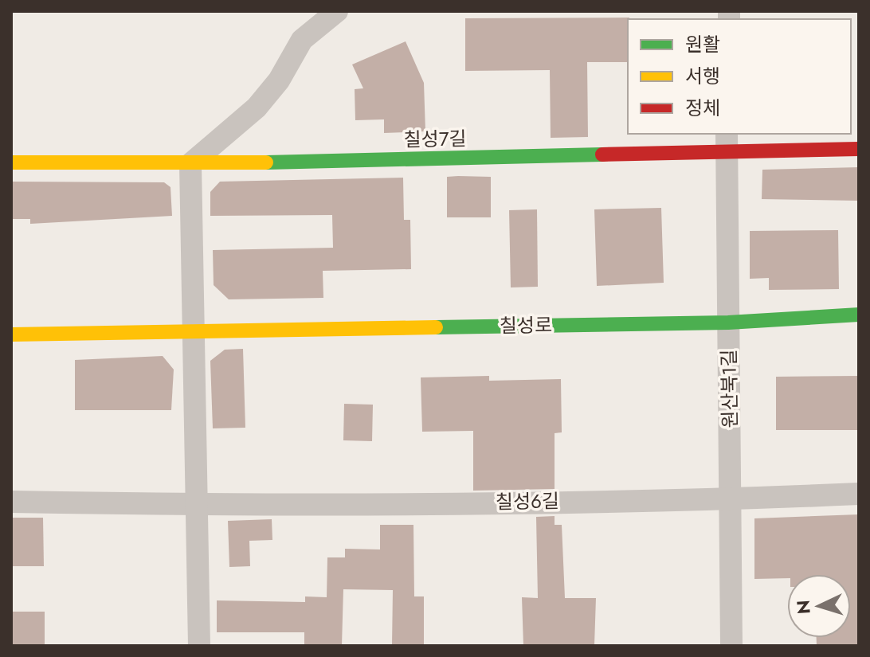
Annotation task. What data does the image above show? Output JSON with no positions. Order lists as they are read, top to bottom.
{
  "streets": {
    "street": [
      "칠성7길",
      "칠성로",
      "원산북1길",
      "칠성6길"
    ]
  },
  "crossings": [
    ["칠성7길", "원산북1길"],
    ["칠성로", "원산북1길"],
    ["원산북1길", "칠성6길"]
  ],
  "legend": ["원활", "서행", "정체"],
  "north": "left"
}
